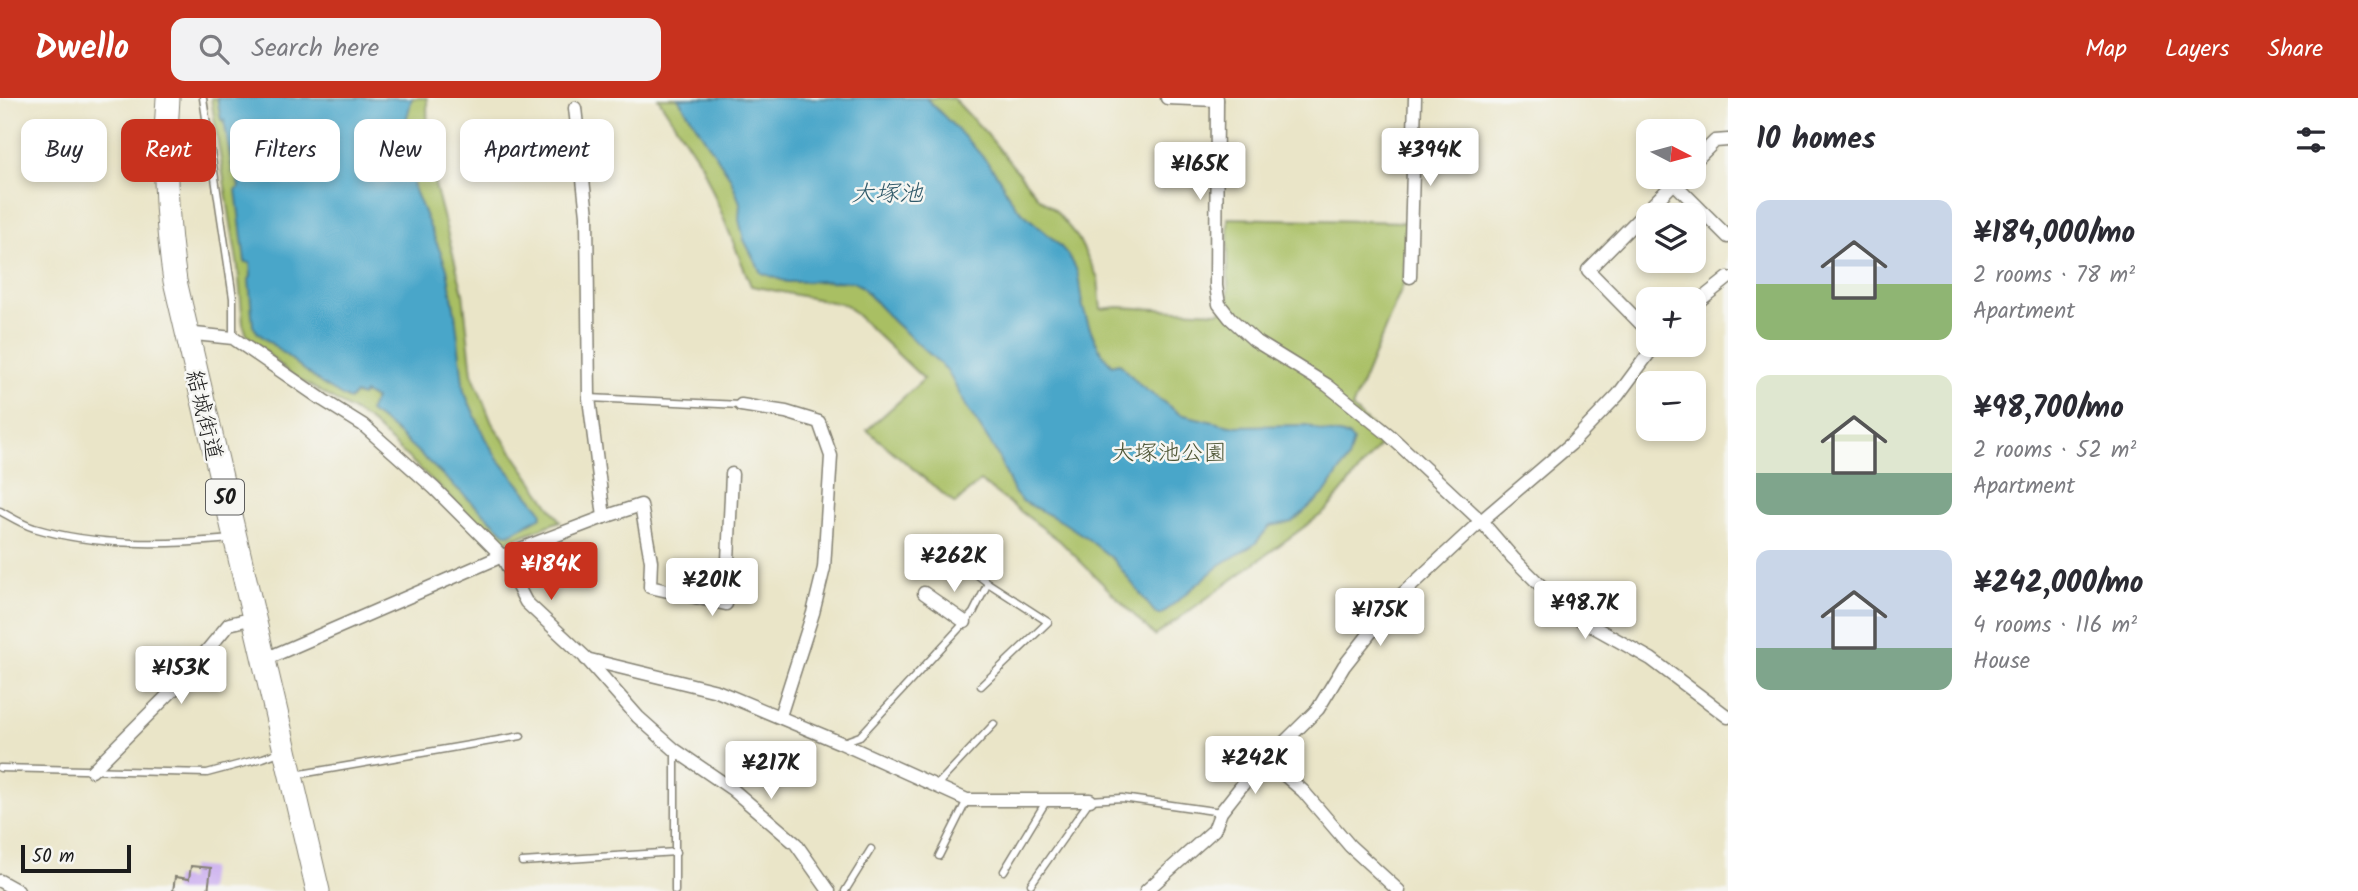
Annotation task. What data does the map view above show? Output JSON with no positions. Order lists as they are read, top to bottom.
{
  "streets": {
    "highway": ["結城街道", "50"]
  },
  "water": ["大塚池"],
  "parks": ["大塚池公園"],
  "scale_bar": "50 m",
  "north": "right",
  "page": {
    "header": "Dwello",
    "search": "Search here",
    "nav": ["Map", "Layers", "Share"],
    "heading": "10 homes",
    "map_buttons": ["+", "−"],
    "chip": [
      "Buy",
      "Rent",
      "Filters",
      "New",
      "Apartment"
    ],
    "price": [
      "¥394K",
      "¥165K",
      "¥262K",
      "¥184K",
      "¥201K",
      "¥98.7K",
      "¥175K",
      "¥153K",
      "¥242K",
      "¥217K"
    ],
    "list": [
      {
        "name": "¥184,000/mo",
        "note": "2 rooms · 78 m² · Apartment"
      },
      {
        "name": "¥98,700/mo",
        "note": "2 rooms · 52 m² · Apartment"
      },
      {
        "name": "¥242,000/mo",
        "note": "4 rooms · 116 m² · House"
      }
    ],
    "scale": "50 m"
  }
}
